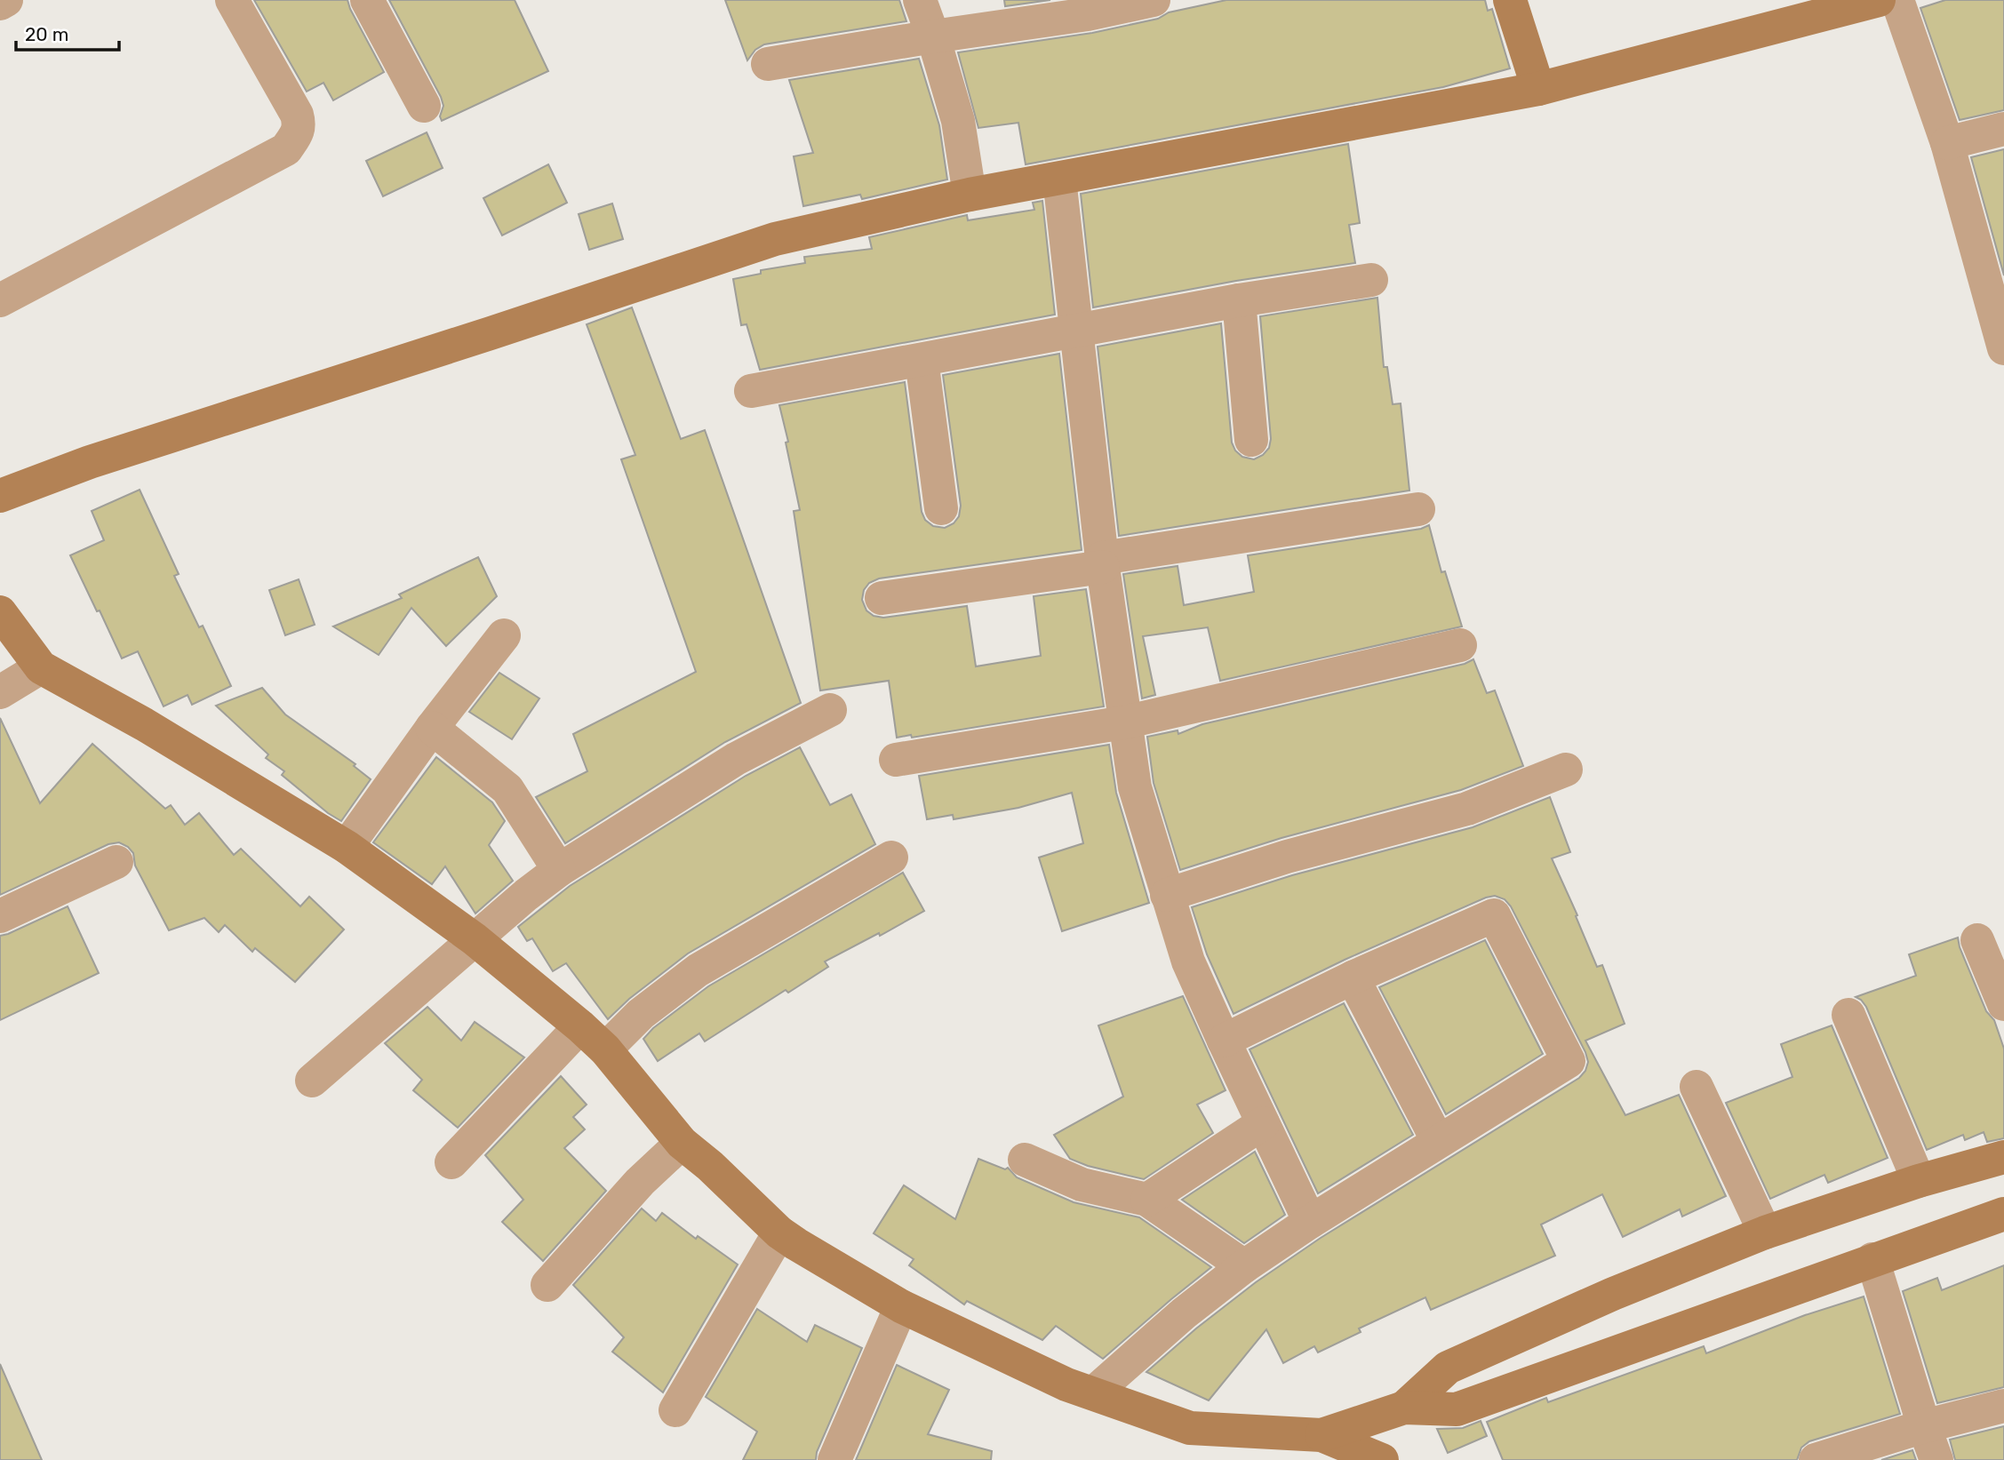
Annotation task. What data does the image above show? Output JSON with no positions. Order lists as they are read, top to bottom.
{
  "scale_bar": "20 m"
}
